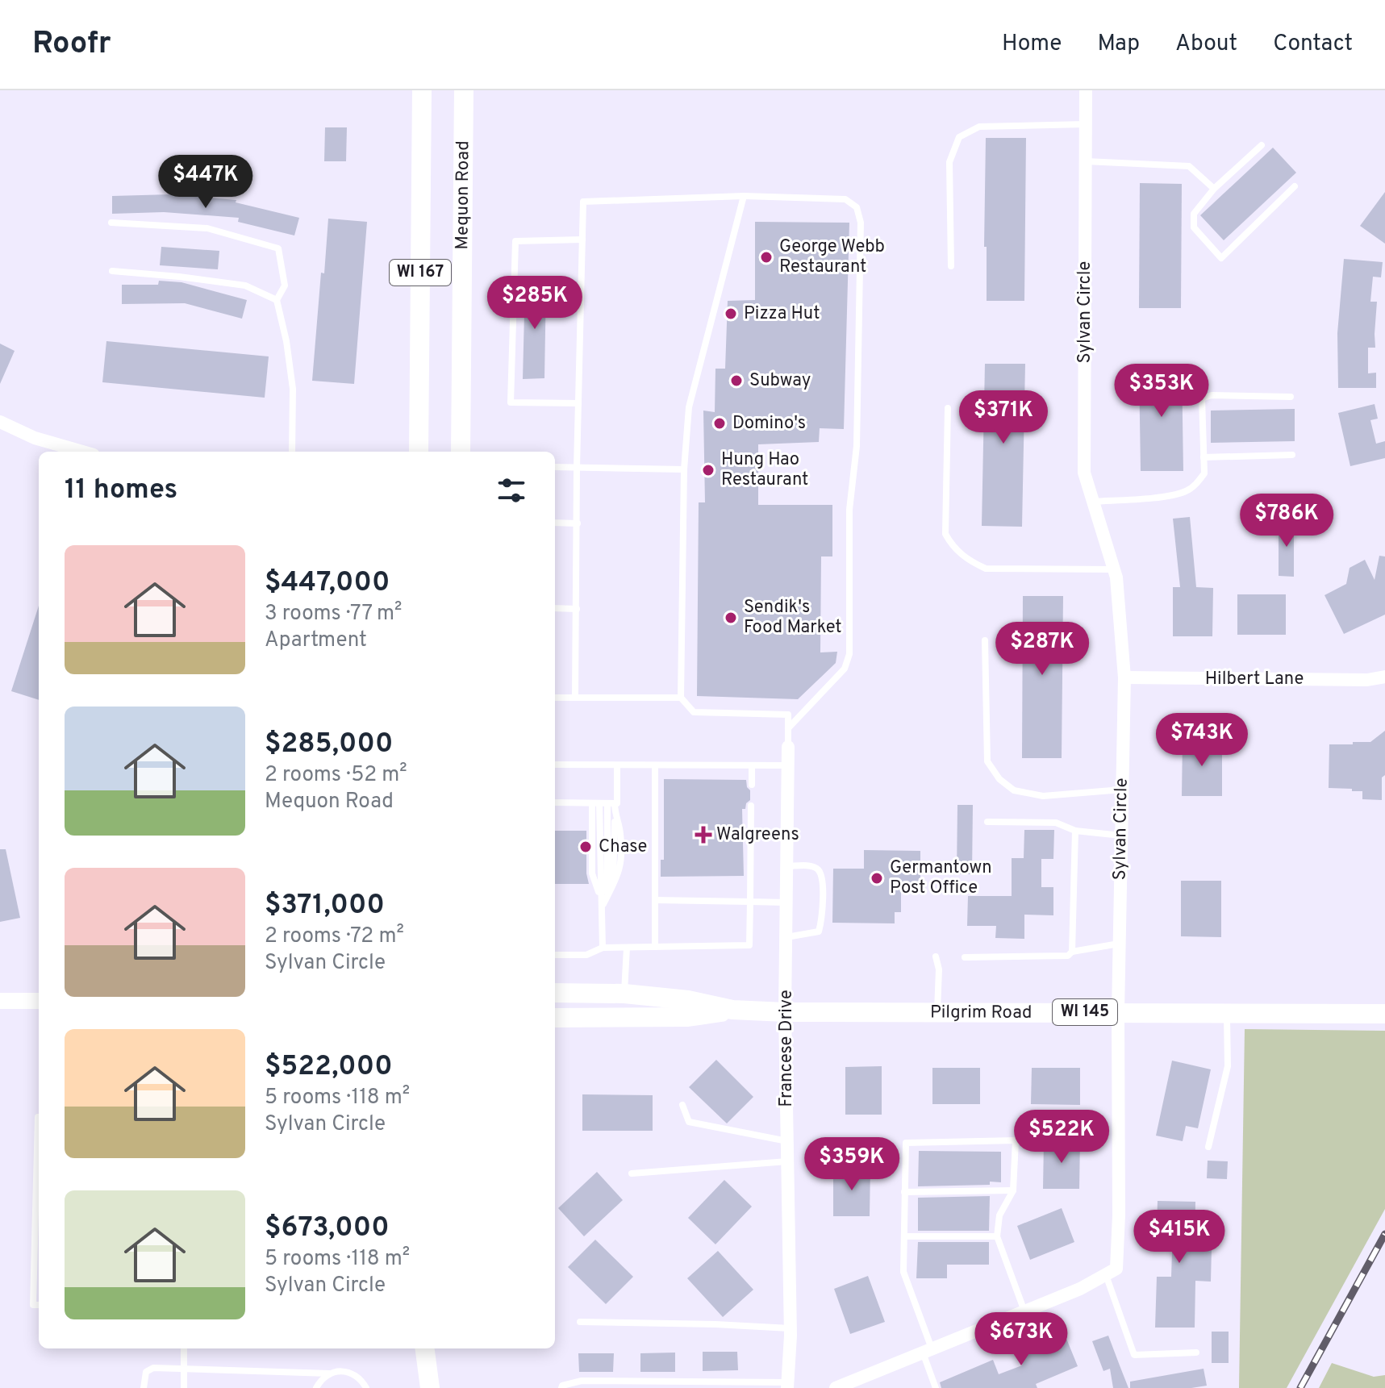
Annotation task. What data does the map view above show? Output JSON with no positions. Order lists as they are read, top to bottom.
{
  "streets": {
    "main road": [
      "Mequon Road",
      "WI 167",
      "Pilgrim Road",
      "WI 145"
    ],
    "street": ["Sylvan Circle", "Hilbert Lane", "Francese Drive"]
  },
  "crossings": [
    ["Sylvan Circle", "Hilbert Lane"],
    ["Sylvan Circle", "Pilgrim Road"],
    ["Pilgrim Road", "Francese Drive"]
  ],
  "places": {
    "other": [
      "George Webb Restaurant",
      "Pizza Hut",
      "Subway",
      "Domino's",
      "Hung Hao Restaurant",
      "Sendik's Food Market",
      "Chase",
      "Germantown Post Office"
    ],
    "health": ["Walgreens"]
  },
  "page": {
    "header": "Roofr",
    "nav": [
      "Home",
      "Map",
      "About",
      "Contact"
    ],
    "price": [
      "$447K",
      "$285K",
      "$353K",
      "$371K",
      "$786K",
      "$287K",
      "$743K",
      "$522K",
      "$359K",
      "$415K",
      "$673K"
    ],
    "heading": "11 homes",
    "list": [
      {
        "name": "$447,000",
        "note": "3 rooms · 77 m² · Apartment"
      },
      {
        "name": "$285,000",
        "note": "2 rooms · 52 m² · Mequon Road"
      },
      {
        "name": "$371,000",
        "note": "2 rooms · 72 m² · Sylvan Circle"
      },
      {
        "name": "$522,000",
        "note": "5 rooms · 118 m² · Sylvan Circle"
      },
      {
        "name": "$673,000",
        "note": "5 rooms · 118 m² · Sylvan Circle"
      }
    ]
  }
}
